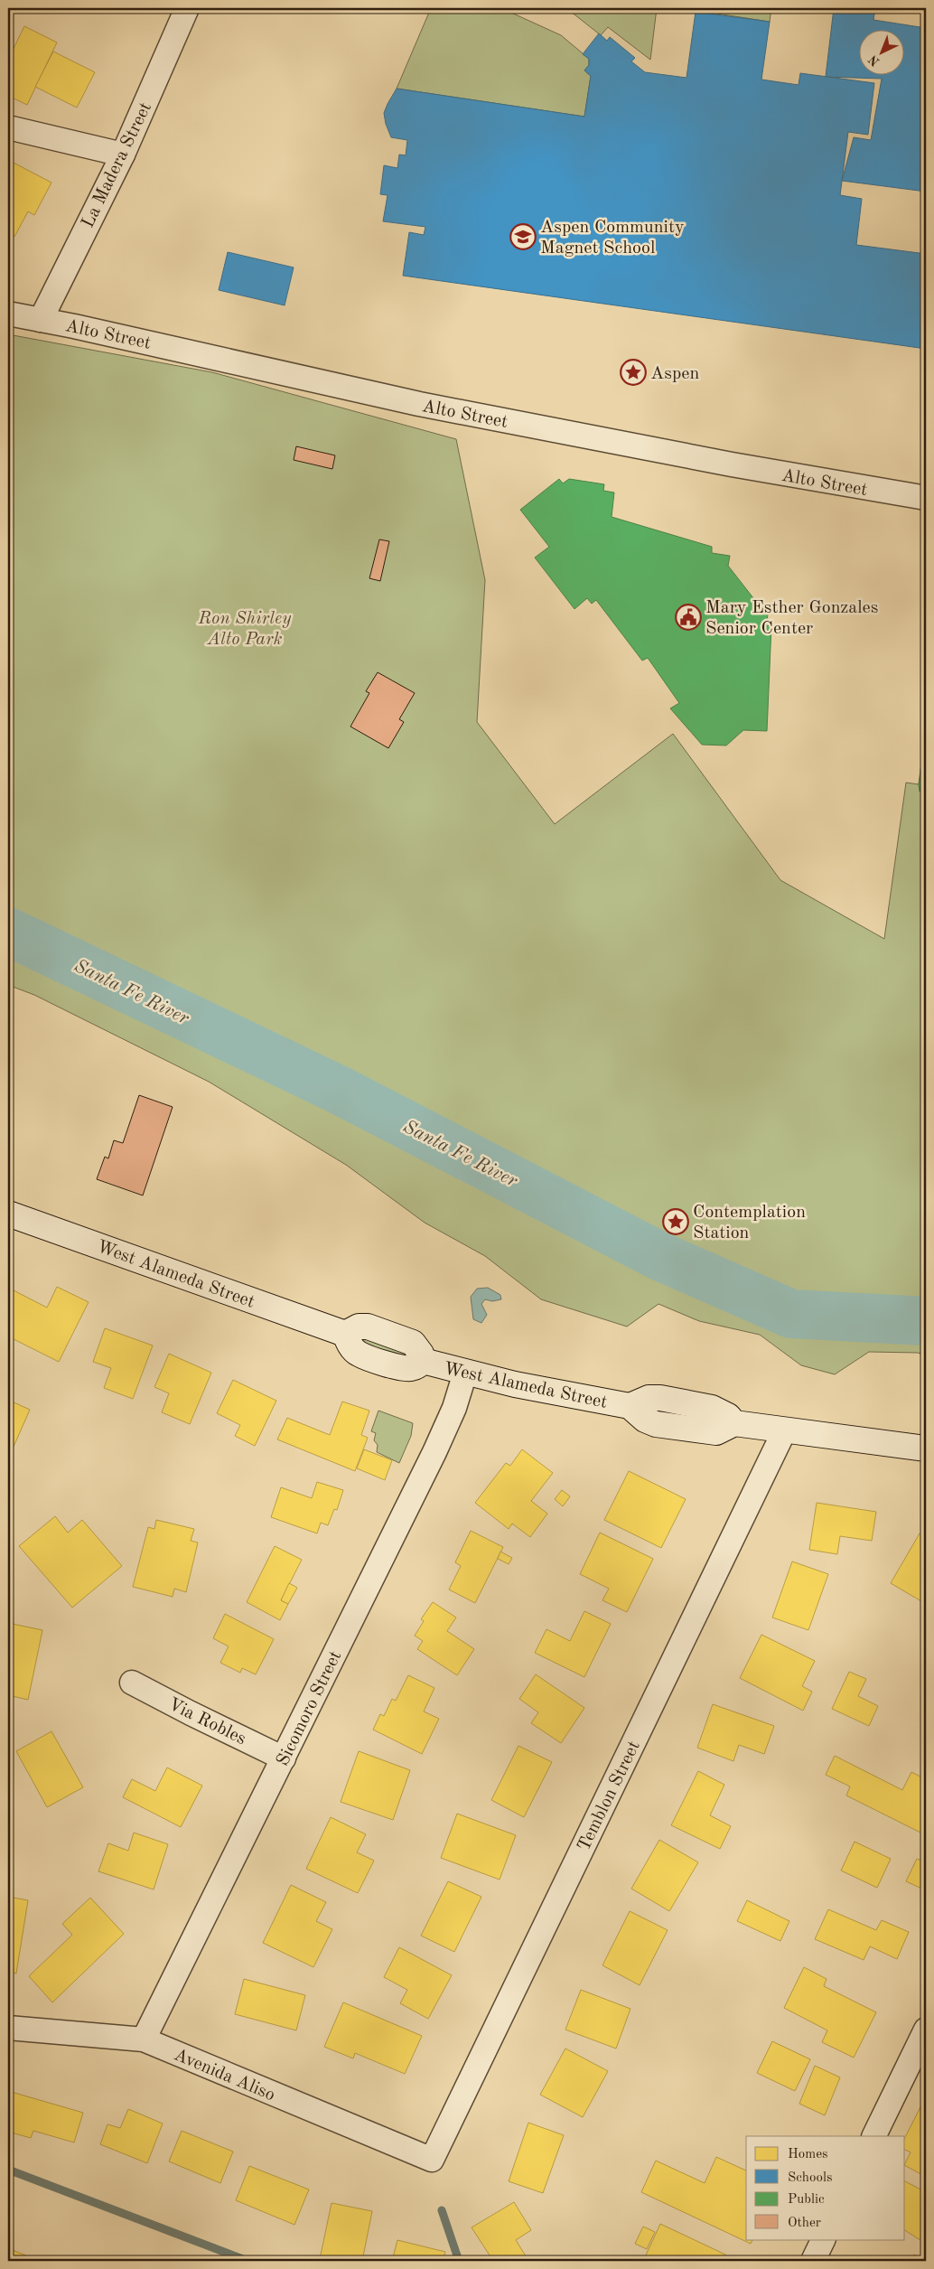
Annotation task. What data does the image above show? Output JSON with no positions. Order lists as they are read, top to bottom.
{
  "streets": {
    "street": [
      "La Madera Street",
      "Alto Street",
      "West Alameda Street",
      "Sicomoro Street",
      "Via Robles",
      "Temblon Street",
      "Avenida Aliso"
    ]
  },
  "crossings": [
    ["La Madera Street", "Alto Street"],
    ["West Alameda Street", "Sicomoro Street"],
    ["West Alameda Street", "Temblon Street"],
    ["Sicomoro Street", "Via Robles"],
    ["Sicomoro Street", "Avenida Aliso"],
    ["Temblon Street", "Avenida Aliso"]
  ],
  "water": ["Santa Fe River"],
  "parks": ["Ron Shirley Alto Park"],
  "places": {
    "school or university": ["Aspen Community Magnet School"],
    "place": ["Aspen", "Contemplation Station"],
    "public building": ["Mary Esther Gonzales Senior Center"]
  },
  "legend": [
    "Homes",
    "Schools",
    "Public",
    "Other"
  ],
  "north": "bottom left"
}
